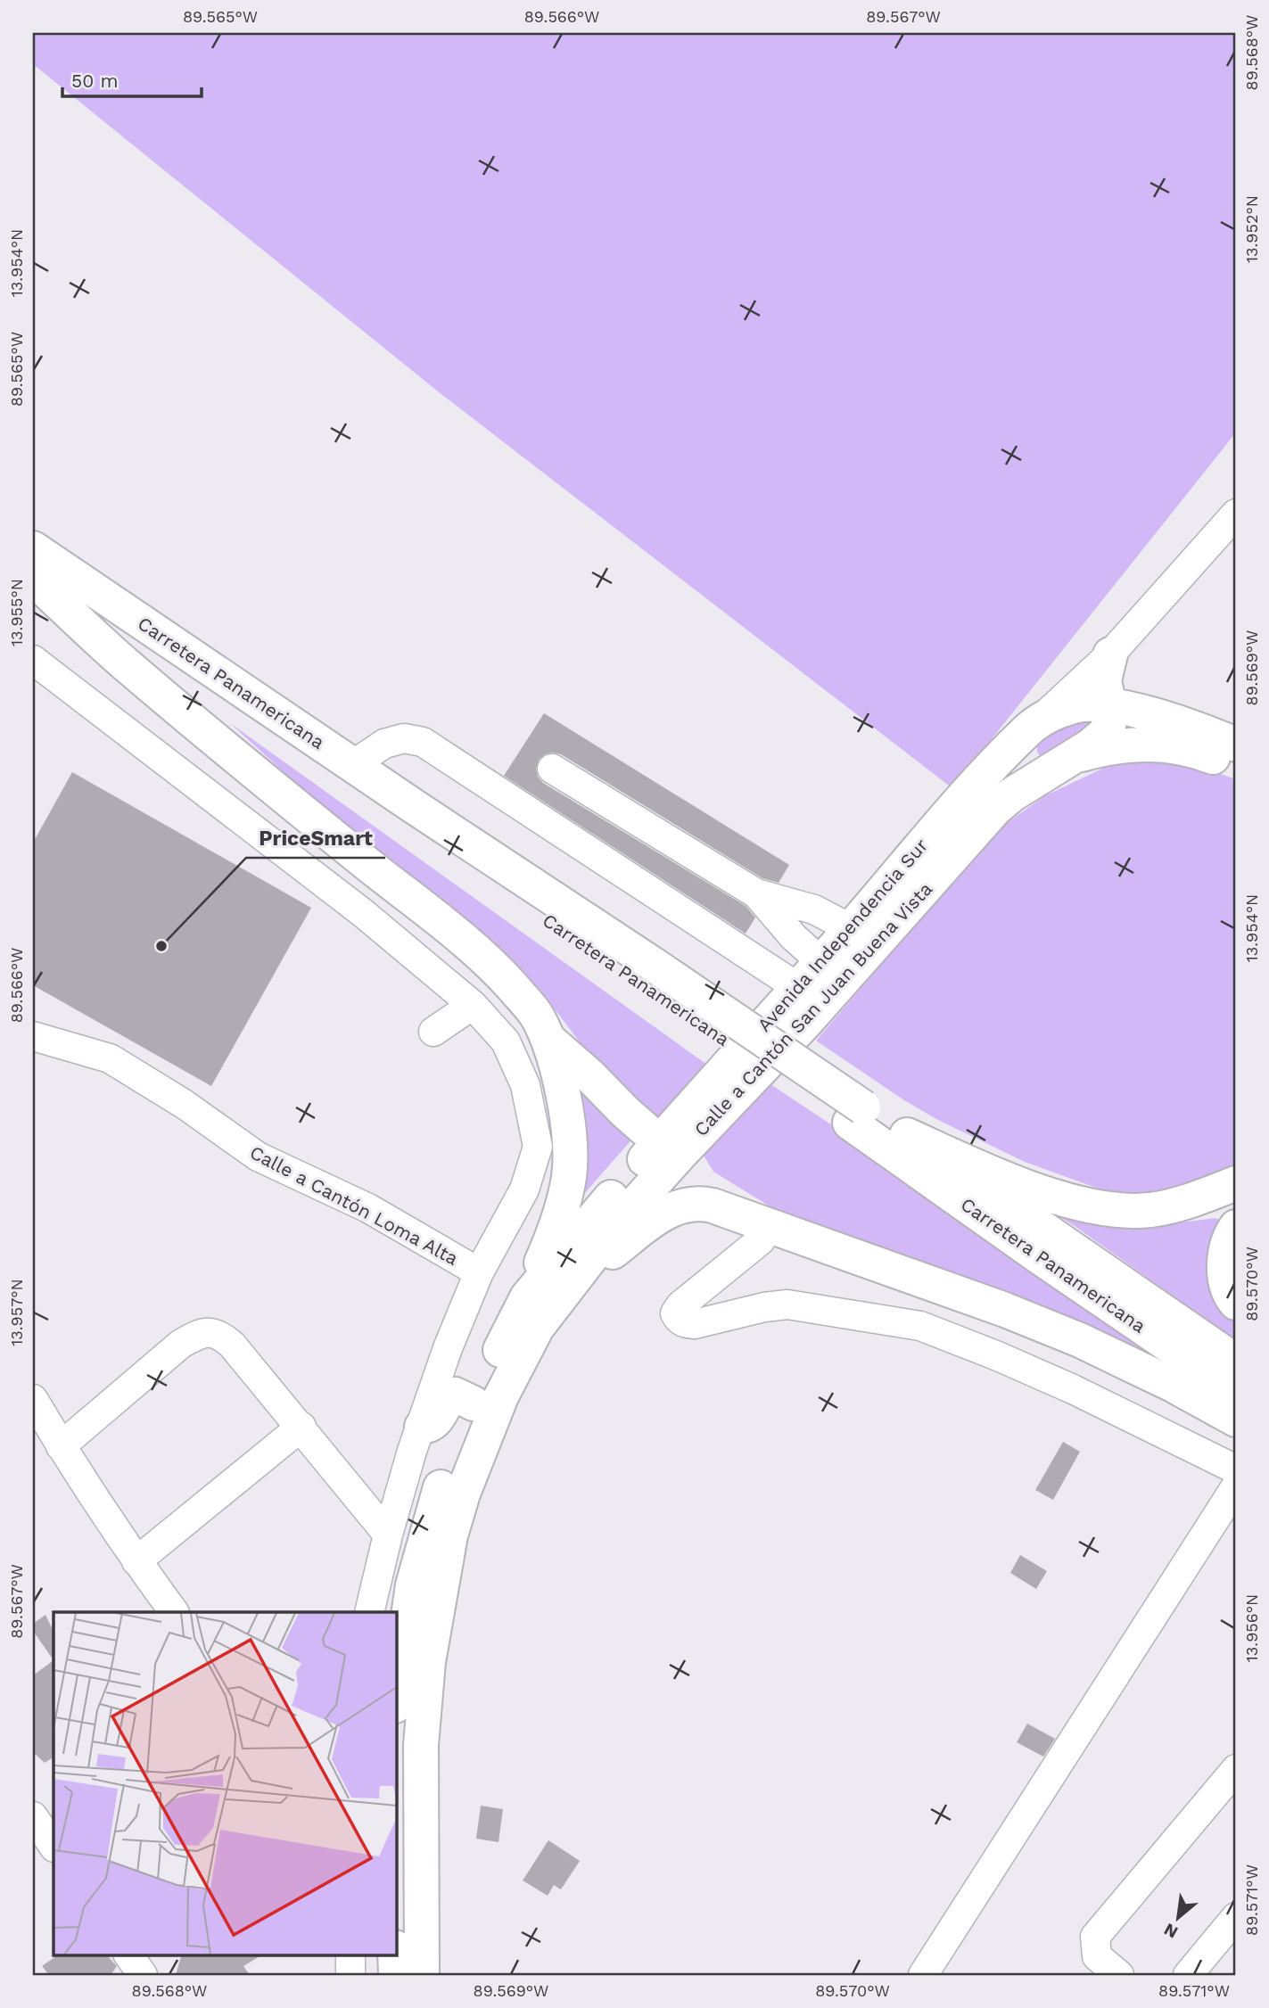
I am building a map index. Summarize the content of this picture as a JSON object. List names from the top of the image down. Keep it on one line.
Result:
{"streets":{"highway":["Carretera Panamericana","Avenida Independencia Sur","Calle a Cantón San Juan Buena Vista"],"street":["Calle a Cantón Loma Alta"]},"crossings":[["Avenida Independencia Sur","Calle a Cantón San Juan Buena Vista"]],"places":["PriceSmart"],"scale_bar":"50 m","north":"bottom left","coordinates":["89.565°W","89.566°W","89.567°W","89.568°W","13.952°N","13.954°N","13.955°N","89.569°W","89.570°W","13.957°N","13.956°N","89.571°W"]}
